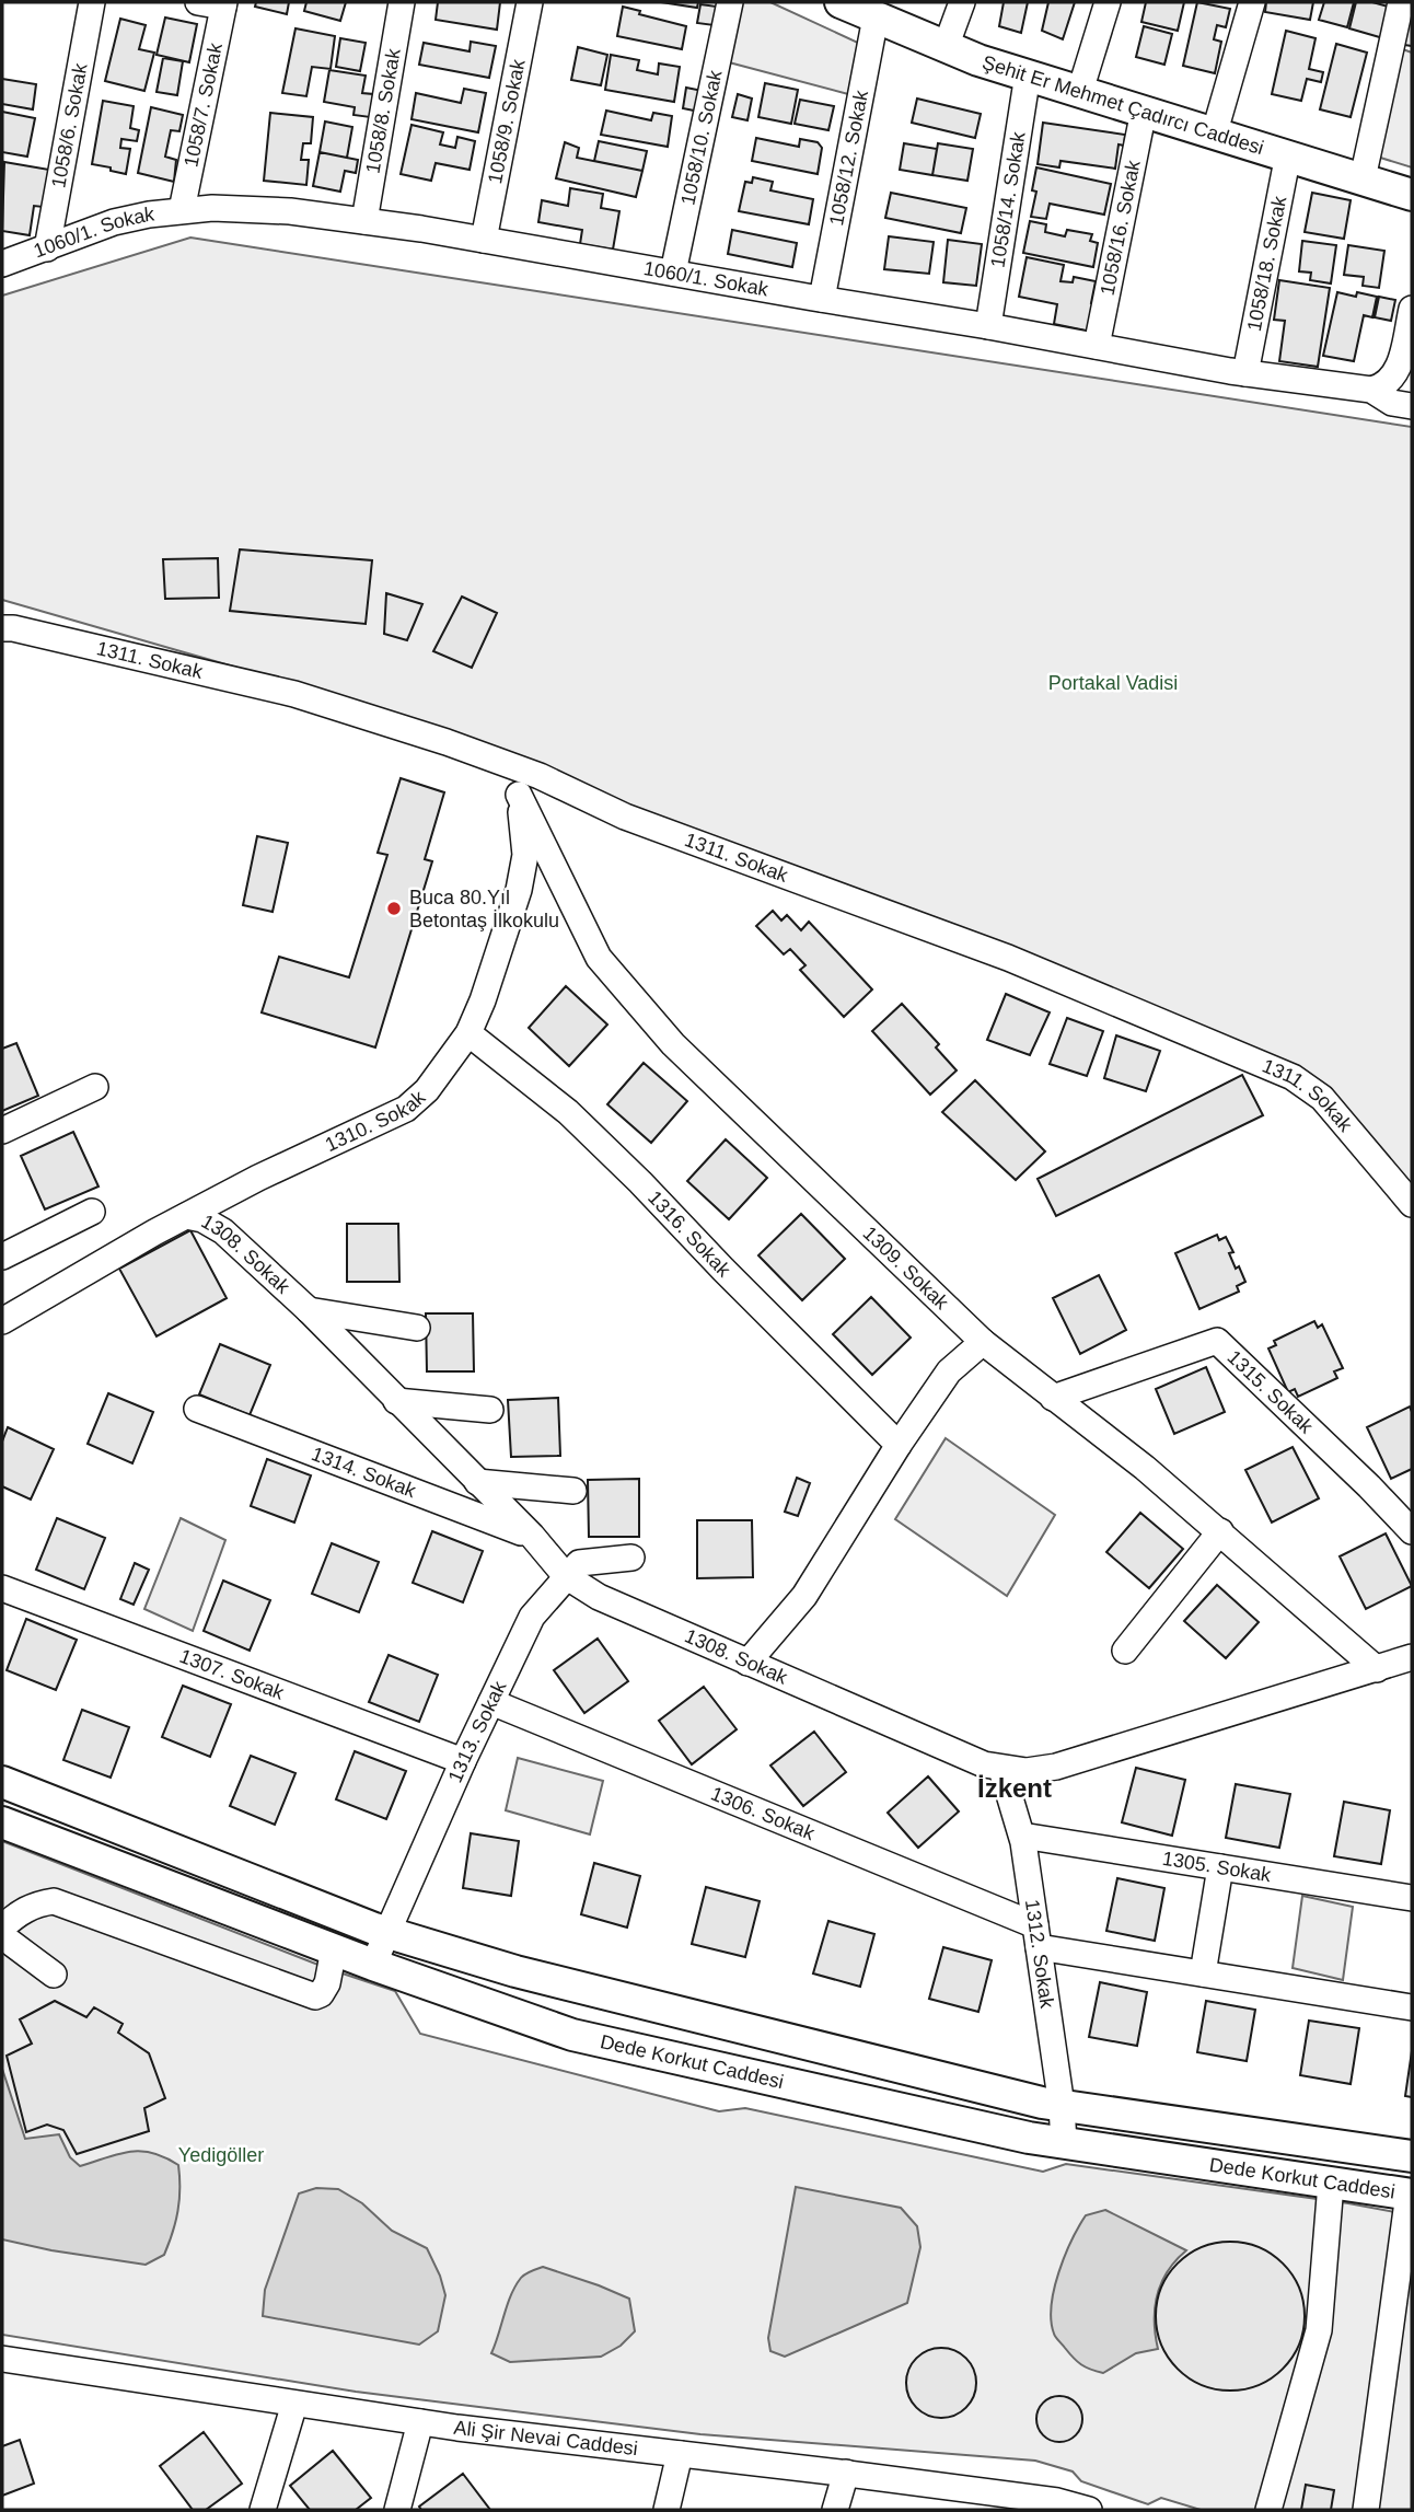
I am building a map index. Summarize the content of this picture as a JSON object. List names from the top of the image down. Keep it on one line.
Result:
{"streets":{"main road":["Şehit Er Mehmet Çadırcı Caddesi","Dede Korkut Caddesi"],"street":["1058/7. Sokak","1058/8. Sokak","1058/9. Sokak","1058/6. Sokak","1058/10. Sokak","1058/12. Sokak","1058/14. Sokak","1058/16. Sokak","1060/1. Sokak","1058/18. Sokak","1311. Sokak","1310. Sokak","1316. Sokak","1308. Sokak","1309. Sokak","1315. Sokak","1314. Sokak","1307. Sokak","1313. Sokak","1306. Sokak","1305. Sokak","1312. Sokak","Ali Şir Nevai Caddesi"]},"crossings":[["Şehit Er Mehmet Çadırcı Caddesi","1058/12. Sokak"],["Şehit Er Mehmet Çadırcı Caddesi","1058/14. Sokak"],["Şehit Er Mehmet Çadırcı Caddesi","1058/16. Sokak"],["Şehit Er Mehmet Çadırcı Caddesi","1058/18. Sokak"],["1058/7. Sokak","1060/1. Sokak"],["1058/8. Sokak","1060/1. Sokak"],["1058/9. Sokak","1060/1. Sokak"],["1058/6. Sokak","1060/1. Sokak"],["1058/10. Sokak","1060/1. Sokak"],["1058/12. Sokak","1060/1. Sokak"],["1058/14. Sokak","1060/1. Sokak"],["1058/16. Sokak","1060/1. Sokak"],["1060/1. Sokak","1058/18. Sokak"],["1310. Sokak","1316. Sokak"],["1310. Sokak","1308. Sokak"],["1310. Sokak","1309. Sokak"],["1308. Sokak","1309. Sokak"],["1308. Sokak","1314. Sokak"],["1308. Sokak","1313. Sokak"],["1308. Sokak","1312. Sokak"],["1309. Sokak","1315. Sokak"],["1307. Sokak","1313. Sokak"],["1313. Sokak","1306. Sokak"],["1313. Sokak","Dede Korkut Caddesi"],["1306. Sokak","1312. Sokak"],["1305. Sokak","1312. Sokak"],["1312. Sokak","Dede Korkut Caddesi"]],"districts":["İzkent"],"parks":["Portakal Vadisi","Yedigöller"],"places":["Buca 80.Yıl Betontaş İlkokulu"]}
